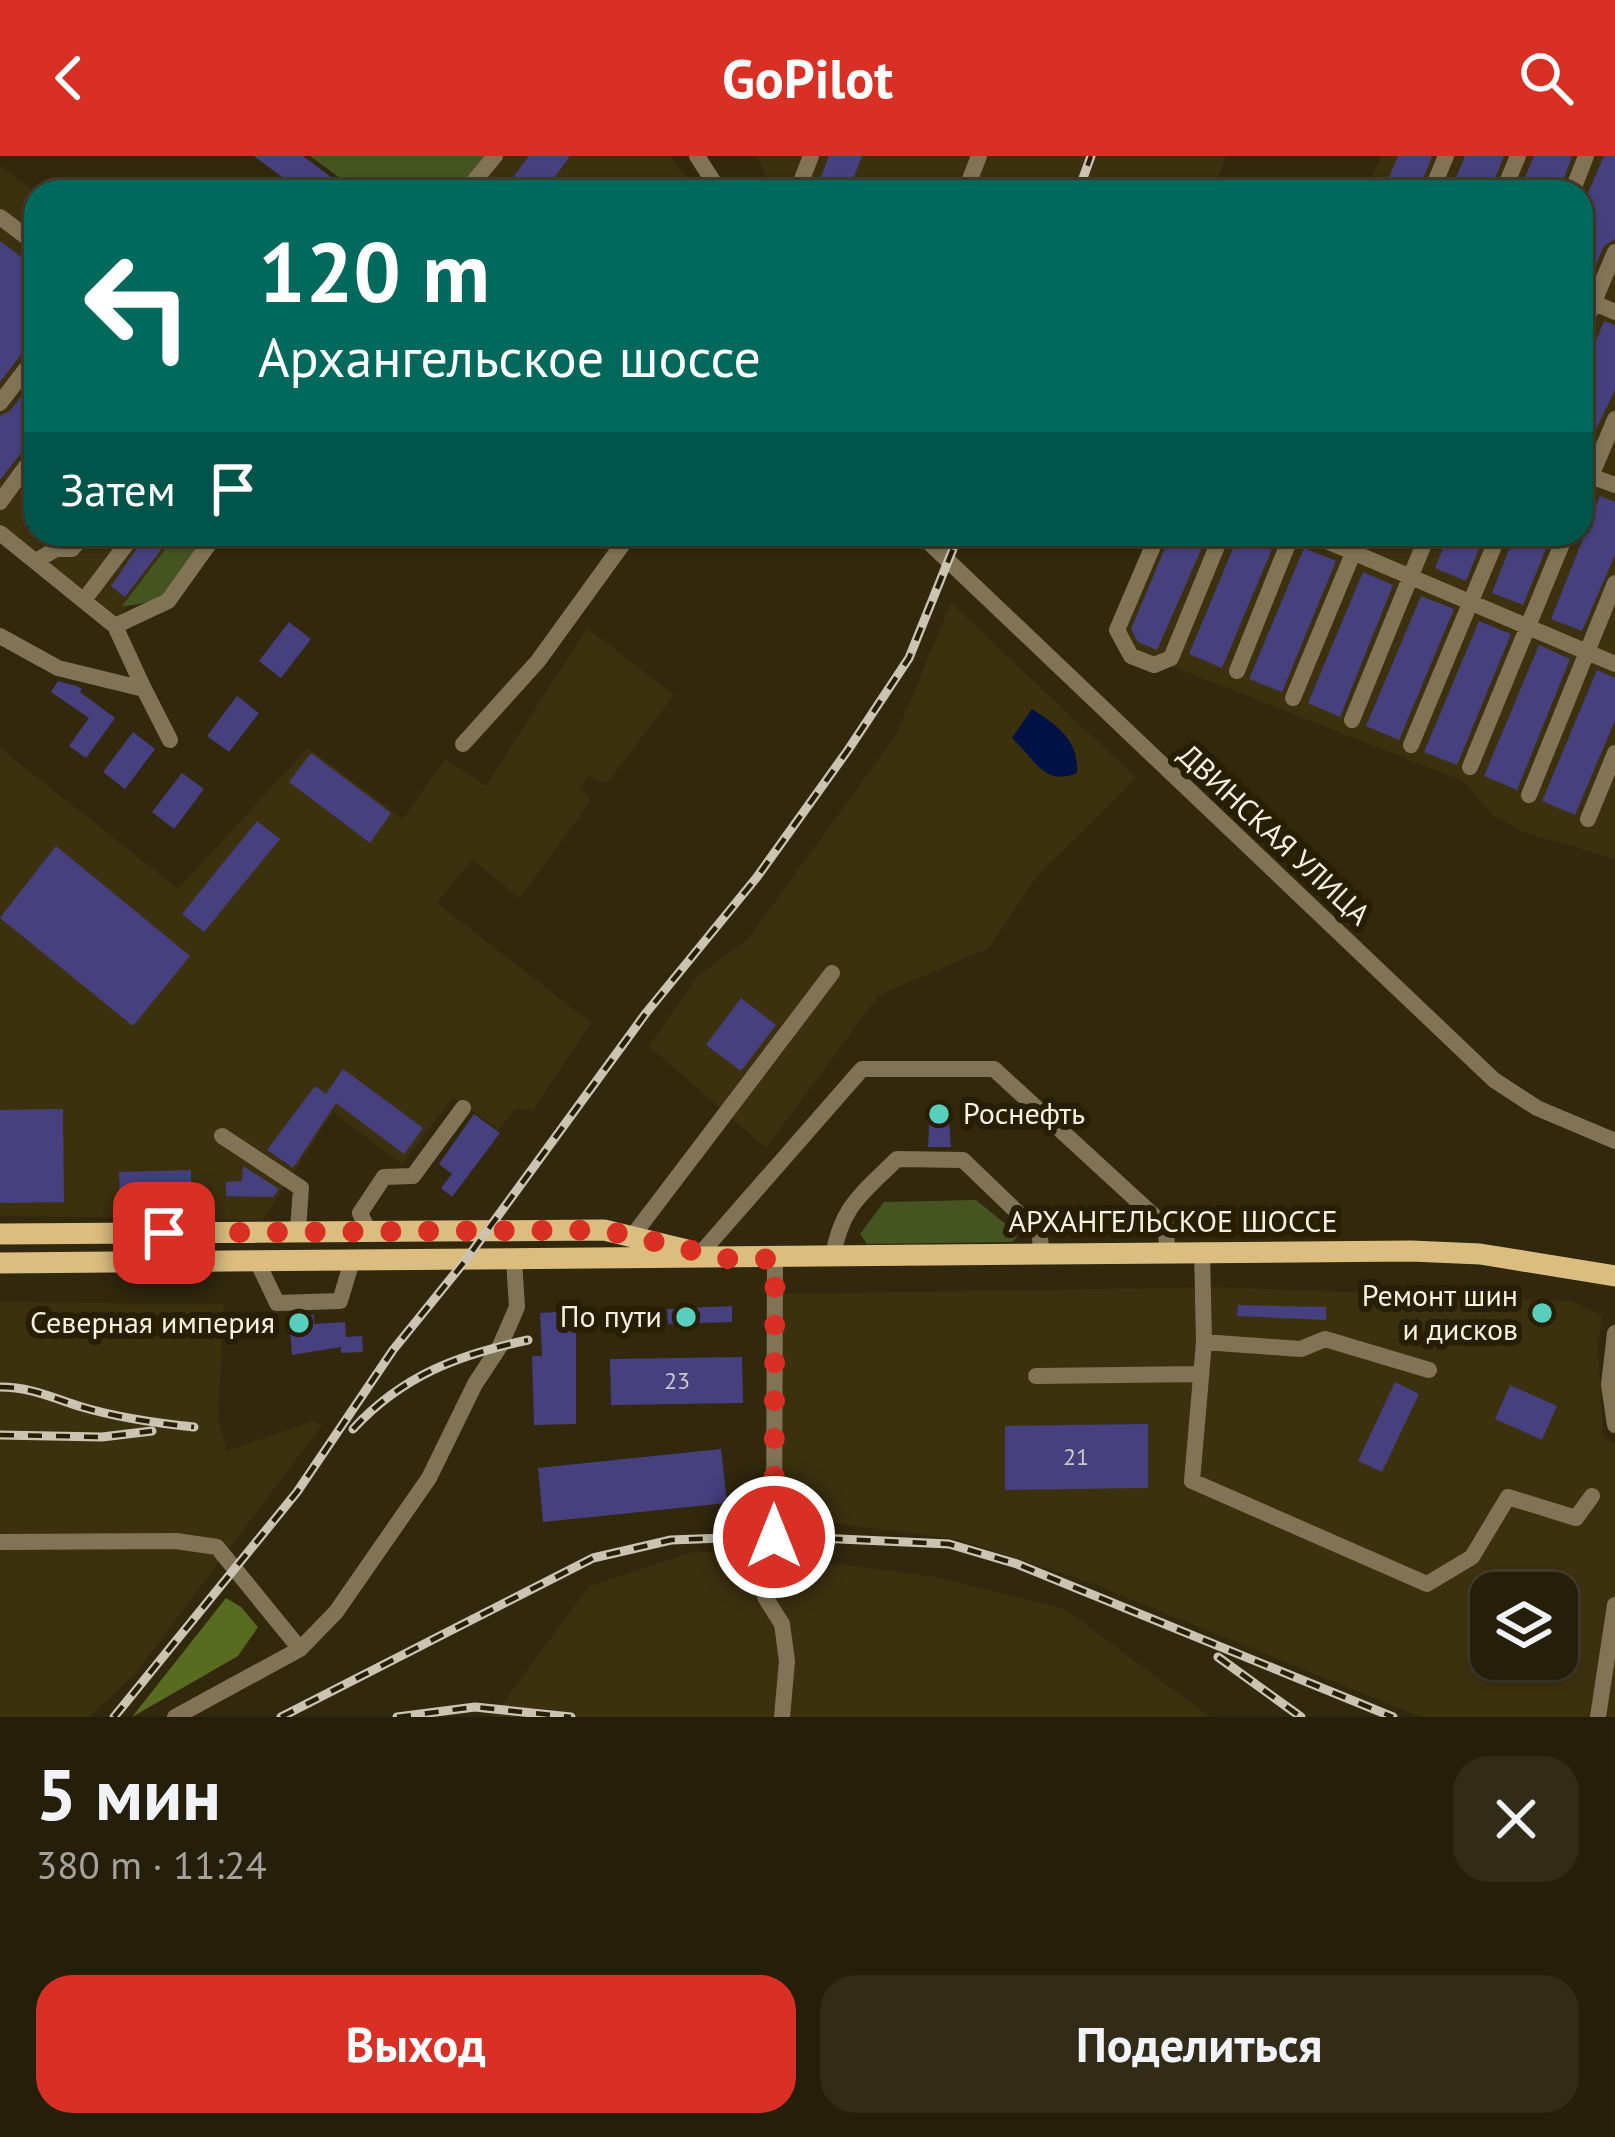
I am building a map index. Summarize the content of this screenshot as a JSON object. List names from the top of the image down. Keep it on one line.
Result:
{"streets":{"main road":["АРХАНГЕЛЬСКОЕ ШОССЕ"],"street":["ДВИНСКАЯ УЛИЦА"]},"places":["Роснефть","Ремонт шин и дисков","По пути","Северная империя"],"house_numbers":["23","21"],"page":{"header":"GoPilot","turn":["120 m","Архангельское шоссе"],"then":"Затем","heading":["5 мин","380 m · 11:24"],"buttons":["Выход","Поделиться"]}}
